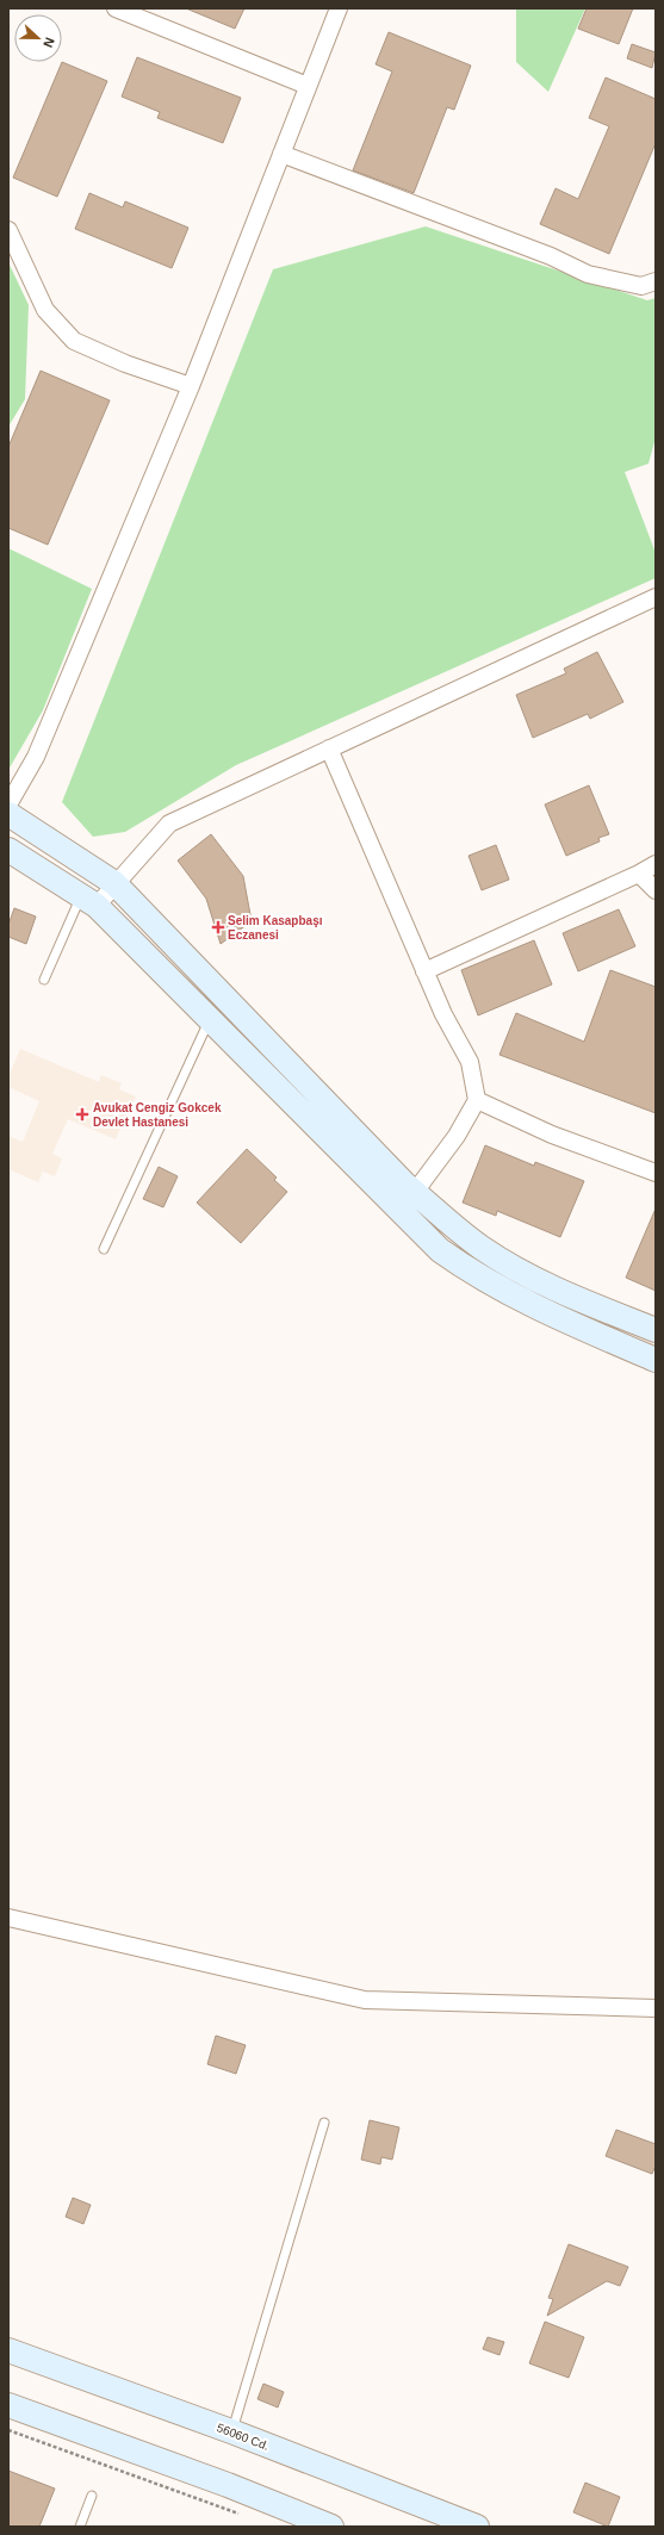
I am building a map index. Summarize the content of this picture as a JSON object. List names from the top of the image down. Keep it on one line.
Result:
{"streets":{"street":["56060 Cd."]},"places":{"health":["Selim Kasapbaşı Eczanesi","Avukat Cengiz Gokcek Devlet Hastanesi"]},"north":"right"}
